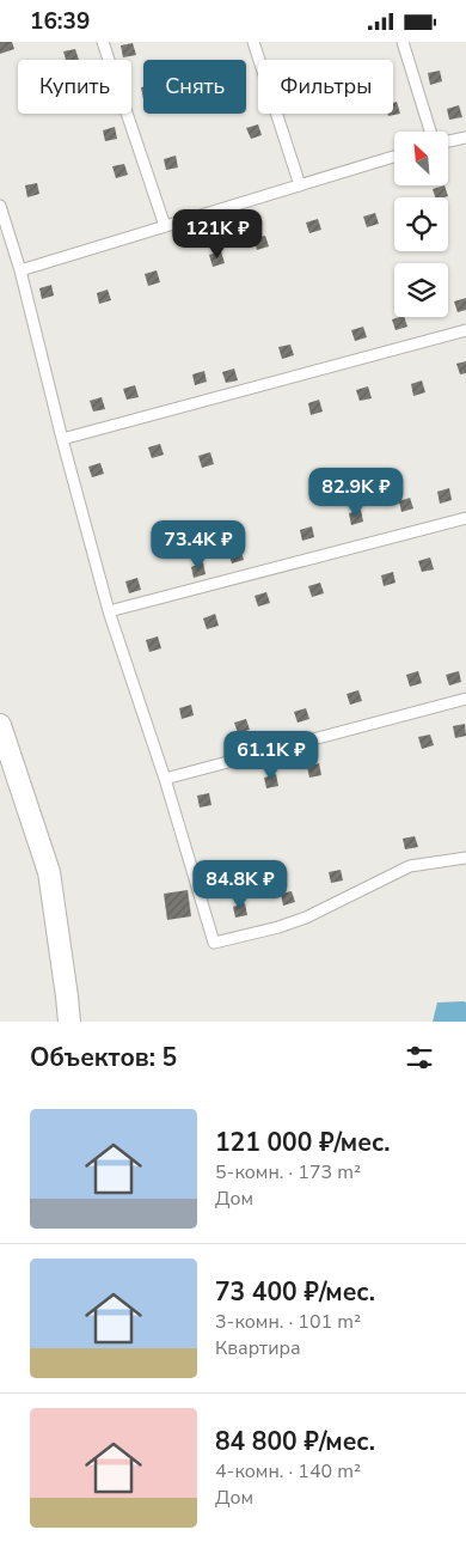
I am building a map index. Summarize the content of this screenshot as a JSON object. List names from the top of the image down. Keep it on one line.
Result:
{"north":"top left","page":{"status":"16:39","chip":["Купить","Снять","Фильтры"],"price":["121K ₽","82.9K ₽","73.4K ₽","61.1K ₽","84.8K ₽"],"heading":"Объектов: 5","list":[{"name":"121 000 ₽/мес.","note":"5-комн. · 173 m² · Дом"},{"name":"73 400 ₽/мес.","note":"3-комн. · 101 m² · Квартира"},{"name":"84 800 ₽/мес.","note":"4-комн. · 140 m² · Дом"}]}}
